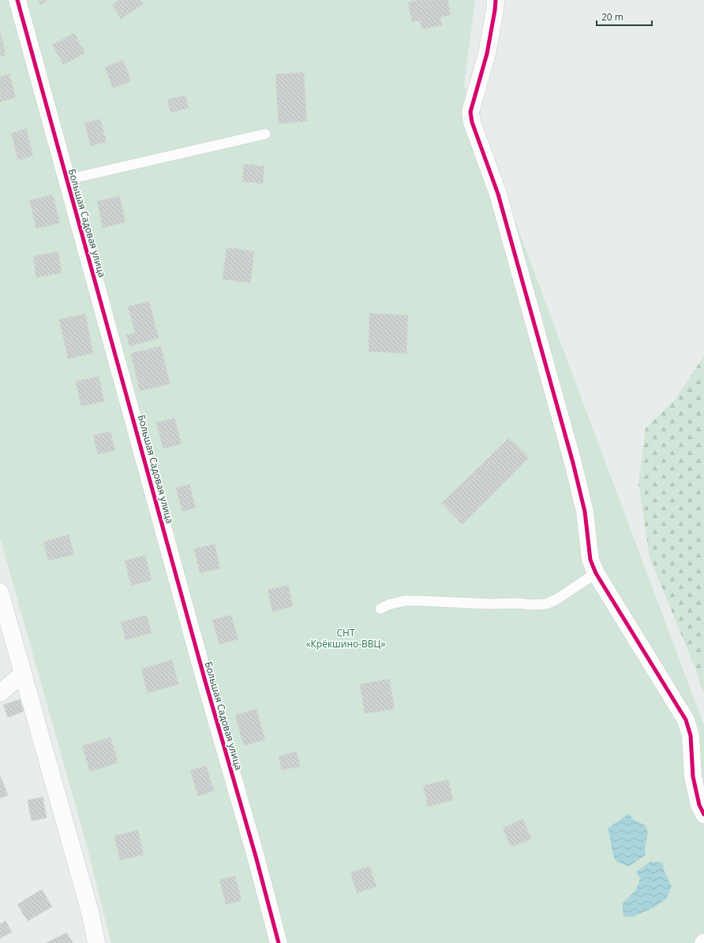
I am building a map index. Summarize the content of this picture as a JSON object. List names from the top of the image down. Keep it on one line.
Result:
{"streets":{"street":["Большая Садовая улица"]},"parks":["СНТ «Крёкшино-ВВЦ»"],"scale_bar":"20 m"}
